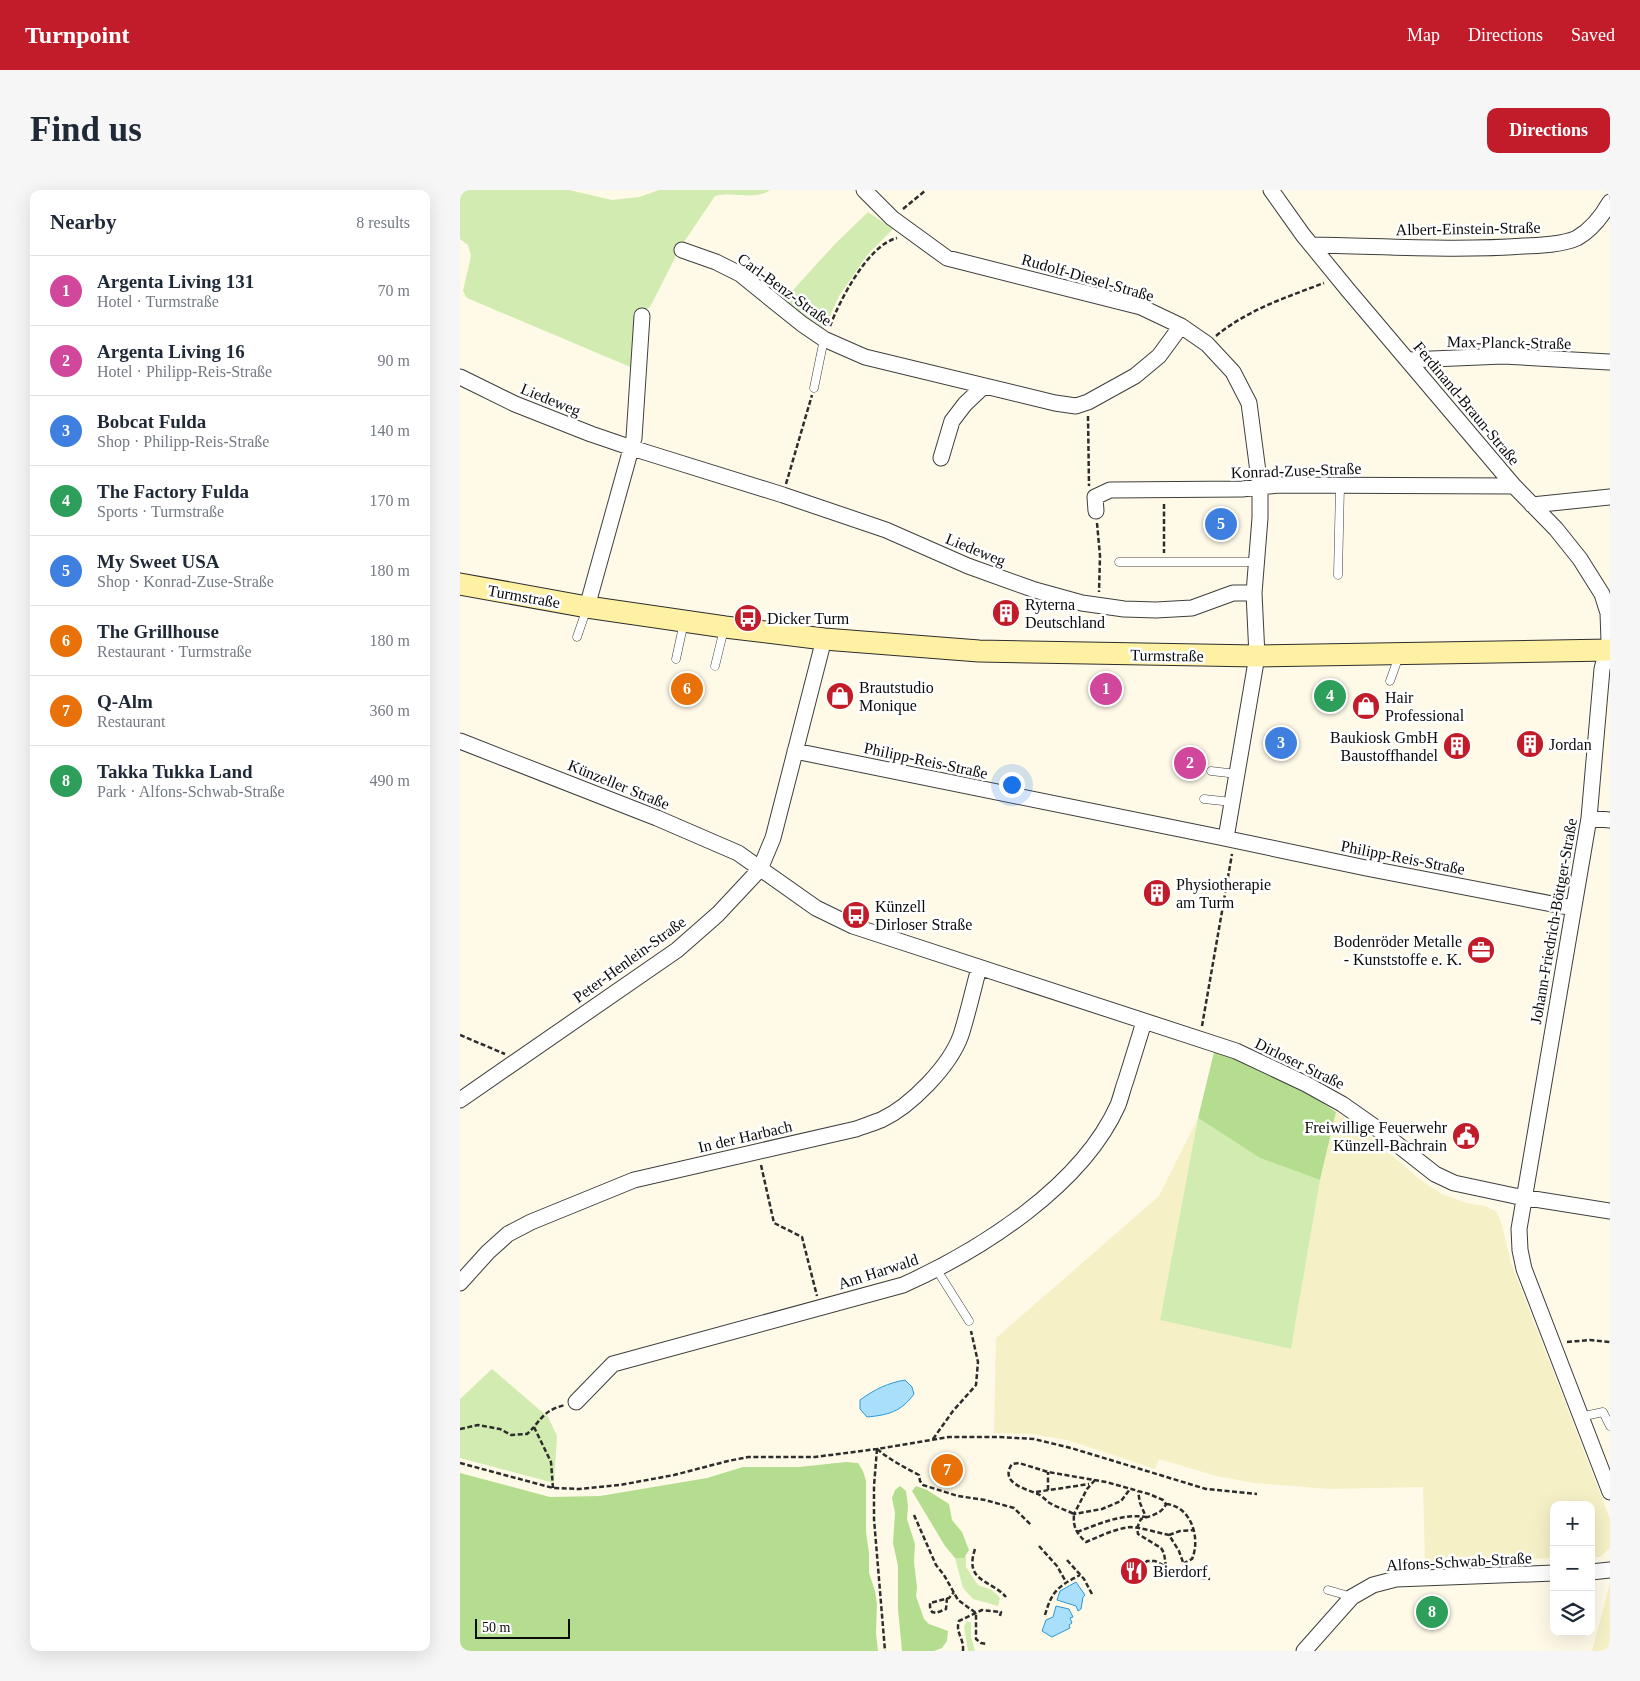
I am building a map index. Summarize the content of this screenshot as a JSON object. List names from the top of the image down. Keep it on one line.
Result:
{"streets":{"main road":["Turmstraße"],"street":["Albert-Einstein-Straße","Rudolf-Diesel-Straße","Carl-Benz-Straße","Max-Planck-Straße","Liedeweg","Ferdinand-Braun-Straße","Konrad-Zuse-Straße","Philipp-Reis-Straße","Künzeller Straße","Johann-Friedrich-Böttger-Straße","Peter-Henlein-Straße","Dirloser Straße","In der Harbach","Am Harwald","Alfons-Schwab-Straße"]},"crossings":[["Albert-Einstein-Straße","Ferdinand-Braun-Straße"],["Rudolf-Diesel-Straße","Carl-Benz-Straße"],["Rudolf-Diesel-Straße","Liedeweg"],["Rudolf-Diesel-Straße","Konrad-Zuse-Straße"],["Max-Planck-Straße","Ferdinand-Braun-Straße"],["Ferdinand-Braun-Straße","Konrad-Zuse-Straße"],["Ferdinand-Braun-Straße","Turmstraße"],["Ferdinand-Braun-Straße","Johann-Friedrich-Böttger-Straße"],["Turmstraße","Johann-Friedrich-Böttger-Straße"],["Turmstraße","Peter-Henlein-Straße"],["Philipp-Reis-Straße","Johann-Friedrich-Böttger-Straße"],["Philipp-Reis-Straße","Peter-Henlein-Straße"],["Künzeller Straße","Peter-Henlein-Straße"],["Künzeller Straße","Dirloser Straße"],["Johann-Friedrich-Böttger-Straße","Dirloser Straße"],["Peter-Henlein-Straße","Dirloser Straße"],["Dirloser Straße","In der Harbach"],["Dirloser Straße","Am Harwald"]],"places":{"building":["Ryterna Deutschland","Jordan","Baukiosk GmbH Baustoffhandel","Physiotherapie am Turm"],"bus stop":["Dicker Turm","Künzell Dirloser Straße"],"shop":["Brautstudio Monique","Hair Professional"],"office":["Bodenröder Metalle - Kunststoffe e. K."],"public building":["Freiwillige Feuerwehr Künzell-Bachrain"],"restaurant":["Bierdorf"]},"scale_bar":"50 m","page":{"header":"Turnpoint","nav":["Map","Directions","Saved"],"buttons":"Directions","title":"Find us","heading":["Nearby","8 results"],"list":[{"mark":"1","name":"Argenta Living 131","note":"Hotel · Turmstraße","value":"70 m"},{"mark":"2","name":"Argenta Living 16","note":"Hotel · Philipp-Reis-Straße","value":"90 m"},{"mark":"3","name":"Bobcat Fulda","note":"Shop · Philipp-Reis-Straße","value":"140 m"},{"mark":"4","name":"The Factory Fulda","note":"Sports · Turmstraße","value":"170 m"},{"mark":"5","name":"My Sweet USA","note":"Shop · Konrad-Zuse-Straße","value":"180 m"},{"mark":"6","name":"The Grillhouse","note":"Restaurant · Turmstraße","value":"180 m"},{"mark":"7","name":"Q-Alm","note":"Restaurant","value":"360 m"},{"mark":"8","name":"Takka Tukka Land","note":"Park · Alfons-Schwab-Straße","value":"490 m"}],"pins":["5","1","6","4","3","2","7","8"],"map_buttons":["+","−"],"scale":"50 m"}}
